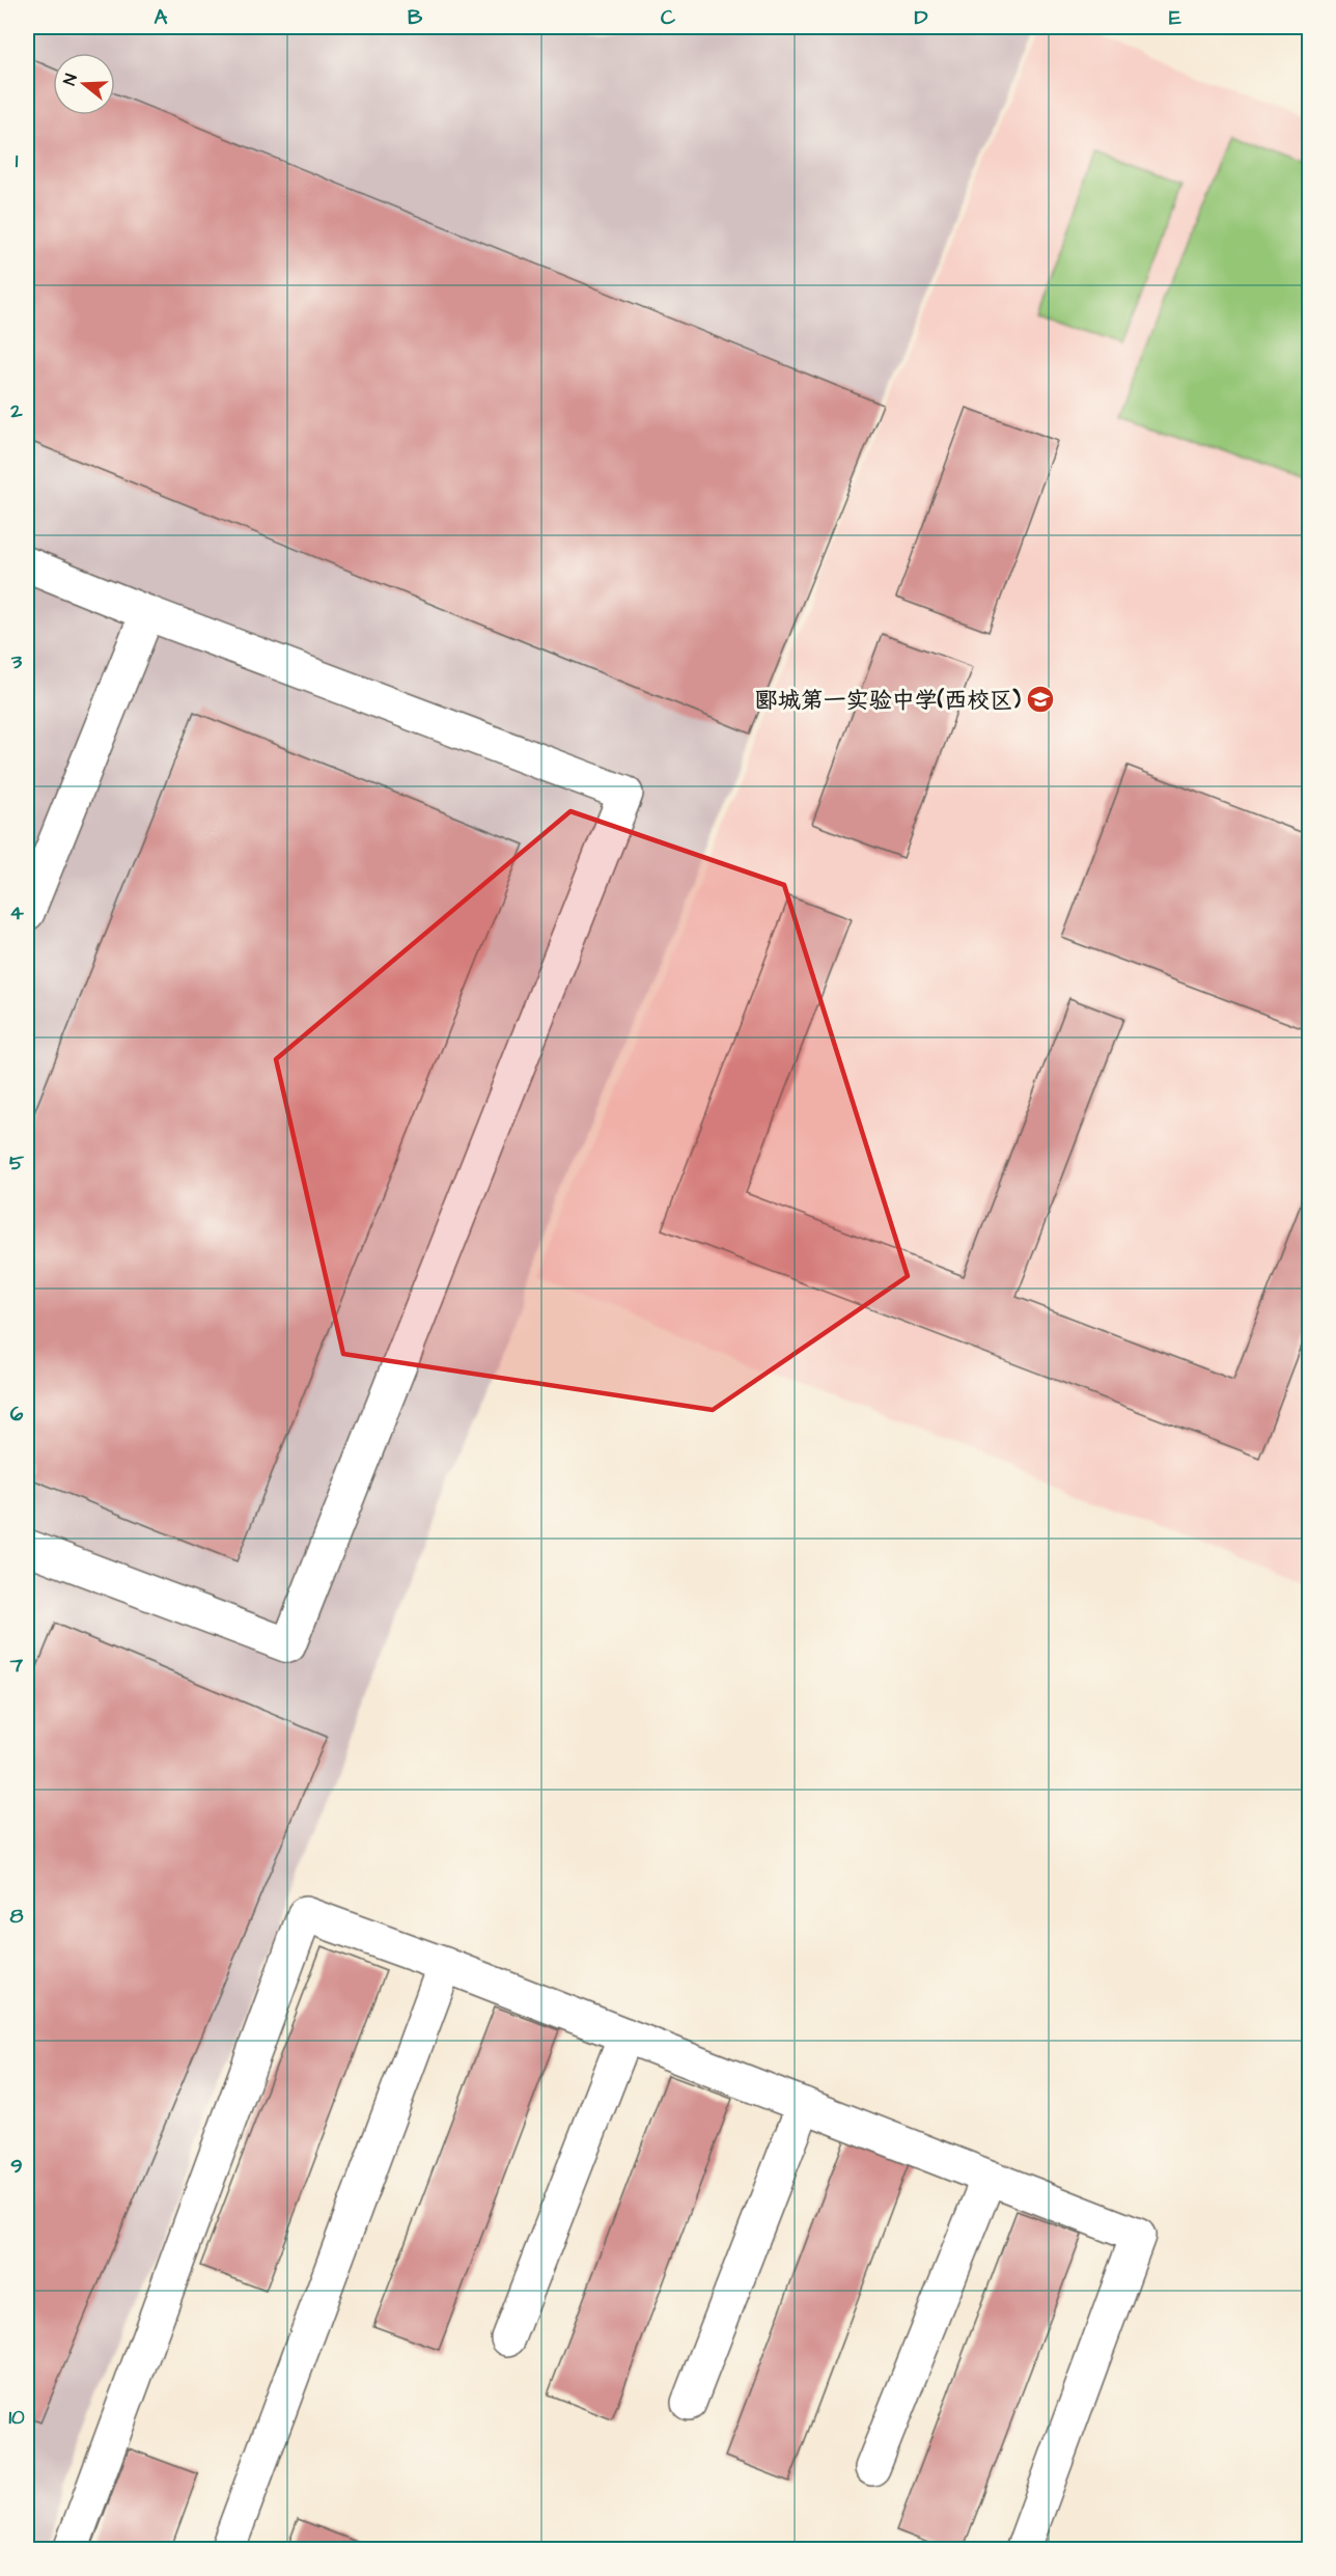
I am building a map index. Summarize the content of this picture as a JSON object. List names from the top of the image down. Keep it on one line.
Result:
{"places":{"school or university":["郾城第一实验中学(西校区)"]},"north":"left","grid":{"columns":["A","B","C","D","E"],"rows":["1","2","3","4","5","6","7","8","9","10"]}}
